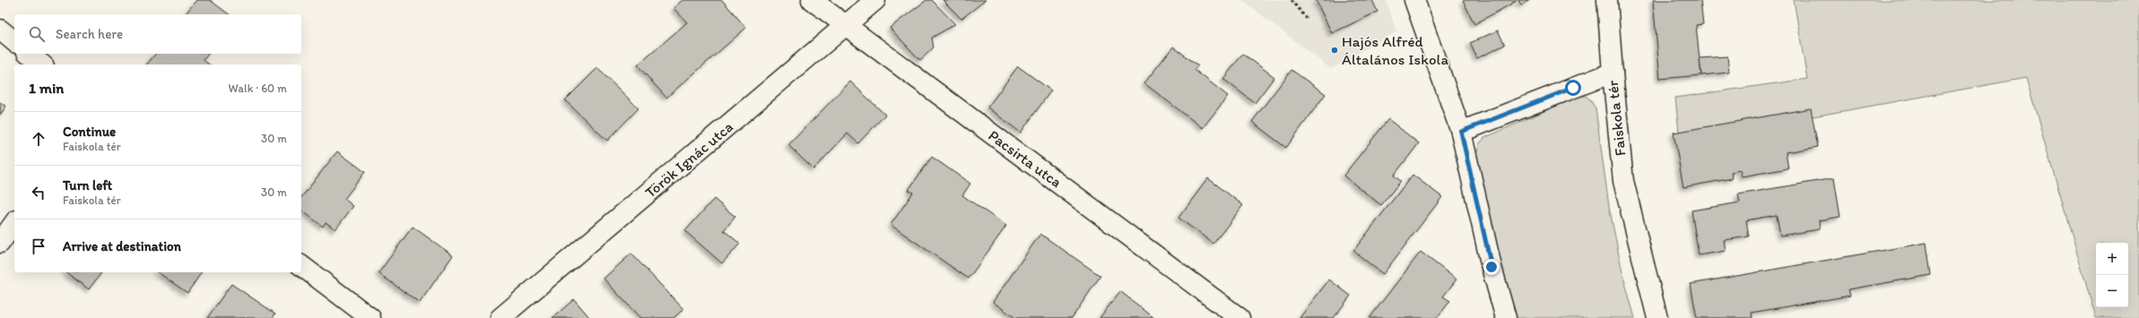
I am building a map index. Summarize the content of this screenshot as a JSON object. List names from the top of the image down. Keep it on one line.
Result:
{"streets":{"street":["Faiskola tér","Pacsirta utca","Török Ignác utca"]},"crossings":[["Pacsirta utca","Török Ignác utca"]],"places":["Hajós Alfréd Általános Iskola"],"page":{"search":"Search here","heading":["1 min","Walk · 60 m"],"list":[["Continue","Faiskola tér","30 m"],["Turn left","Faiskola tér","30 m"],"Arrive at destination"],"map_buttons":["+","−"]}}
